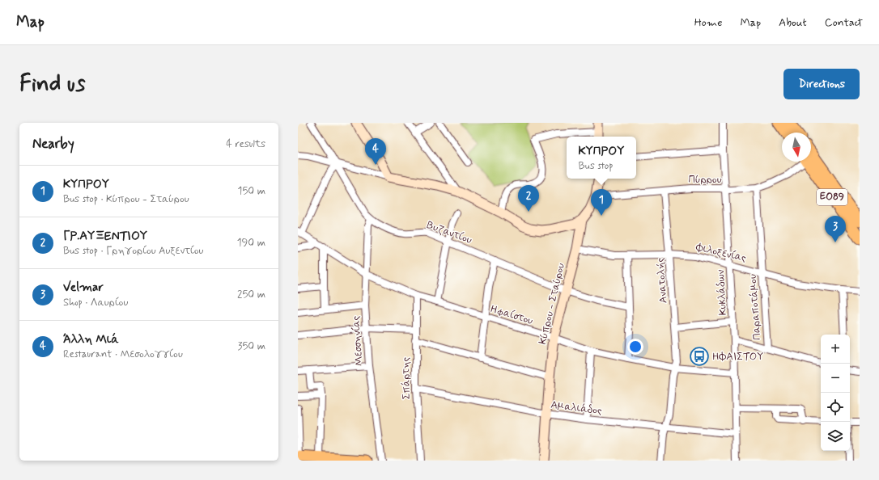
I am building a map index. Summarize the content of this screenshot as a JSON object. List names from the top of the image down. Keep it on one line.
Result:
{"streets":{"main road":["ΕΟ89"],"street":["Πύρρου","Βυζαντίου","Φιλοξενίας","Ανατολής","Κυκλάδων","Κύπρου - Σταύρου","Παραποτάμου","Ηφαίστου","Μεσσηνίας","Σπάρτης","Αμαλιάδος"]},"crossings":[["Πύρρου","Ανατολής"],["Πύρρου","Κυκλάδων"],["Πύρρου","Κύπρου - Σταύρου"],["Πύρρου","Παραποτάμου"],["Βυζαντίου","Κύπρου - Σταύρου"],["Βυζαντίου","Μεσσηνίας"],["Φιλοξενίας","Ανατολής"],["Φιλοξενίας","Κυκλάδων"],["Φιλοξενίας","Κύπρου - Σταύρου"],["Φιλοξενίας","Παραποτάμου"],["Ανατολής","Ηφαίστου"],["Ανατολής","Αμαλιάδος"],["Κυκλάδων","Ηφαίστου"],["Κυκλάδων","Αμαλιάδος"],["Κύπρου - Σταύρου","Ηφαίστου"],["Κύπρου - Σταύρου","Αμαλιάδος"],["Ηφαίστου","Μεσσηνίας"],["Ηφαίστου","Σπάρτης"],["Σπάρτης","Αμαλιάδος"]],"places":{"bus stop":["ΗΦΑΙΣΤΟΥ"]},"north":"bottom","page":{"header":"Map","nav":["Home","Map","About","Contact"],"buttons":"Directions","title":"Find us","heading":["Nearby","4 results"],"popup":["ΚΥΠΡΟΥ","Bus stop"],"pins":["4","2","1","3"],"list":[{"mark":"1","name":"ΚΥΠΡΟΥ","note":"Bus stop · Κύπρου - Σταύρου","value":"150 m"},{"mark":"2","name":"ΓΡ.ΑΥΞΕΝΤΙΟΥ","note":"Bus stop · Γρηγορίου Αυξεντίου","value":"190 m"},{"mark":"3","name":"Velmar","note":"Shop · Λαυρίου","value":"250 m"},{"mark":"4","name":"Άλλη Μιά","note":"Restaurant · Μεσολογγίου","value":"350 m"}],"map_buttons":["+","−"]}}
